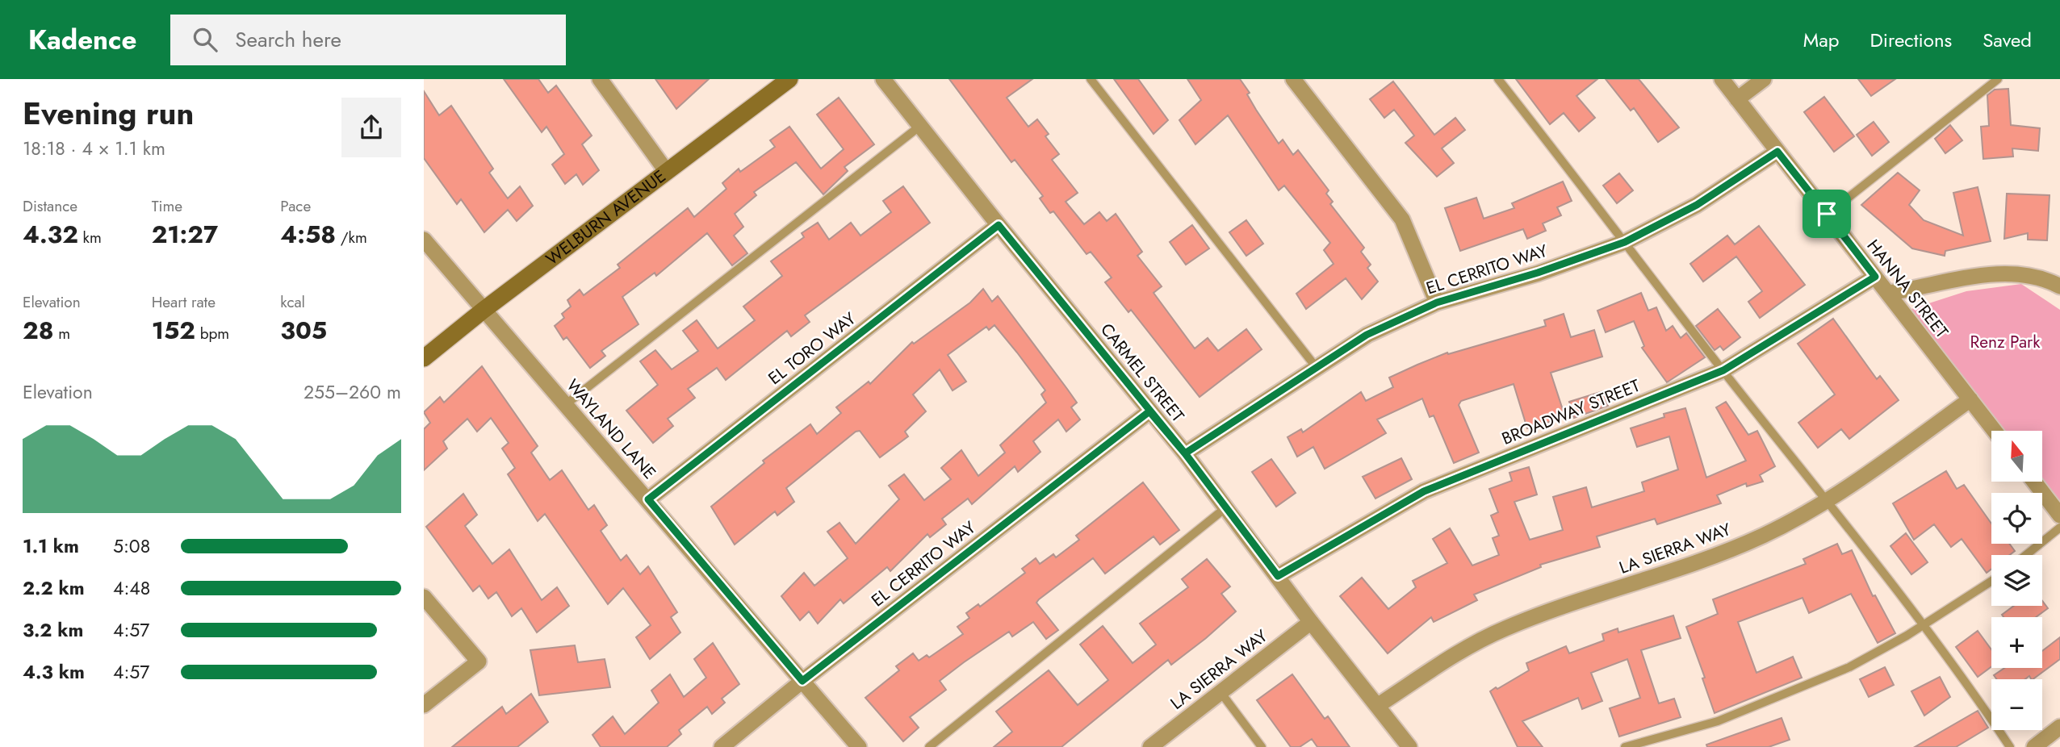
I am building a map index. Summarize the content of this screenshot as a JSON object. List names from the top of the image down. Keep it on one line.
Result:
{"streets":{"main road":["WELBURN AVENUE"],"street":["EL CERRITO WAY","HANNA STREET","EL TORO WAY","CARMEL STREET","BROADWAY STREET","WAYLAND LANE","LA SIERRA WAY"]},"crossings":[["WELBURN AVENUE","WAYLAND LANE"],["EL CERRITO WAY","HANNA STREET"],["EL CERRITO WAY","CARMEL STREET"],["EL CERRITO WAY","WAYLAND LANE"],["HANNA STREET","BROADWAY STREET"],["HANNA STREET","LA SIERRA WAY"],["EL TORO WAY","CARMEL STREET"],["EL TORO WAY","WAYLAND LANE"],["CARMEL STREET","BROADWAY STREET"],["CARMEL STREET","LA SIERRA WAY"]],"parks":["Renz Park"],"north":"top","page":{"header":"Kadence","search":"Search here","nav":["Map","Directions","Saved"],"heading":["Evening run","18:18 · 4 × 1.1 km"],"stats":[["Distance","4.32 km"],["Time","21:27"],["Pace","4:58 /km"],["Elevation","28 m"],["Heart rate","152 bpm"],["kcal","305"]],"chart":["Elevation","255–260 m"],"map_buttons":["+","−"],"list":[{"name":"1.1 km","note":"5:08"},{"name":"2.2 km","note":"4:48"},{"name":"3.2 km","note":"4:57"},{"name":"4.3 km","note":"4:57"}]}}
